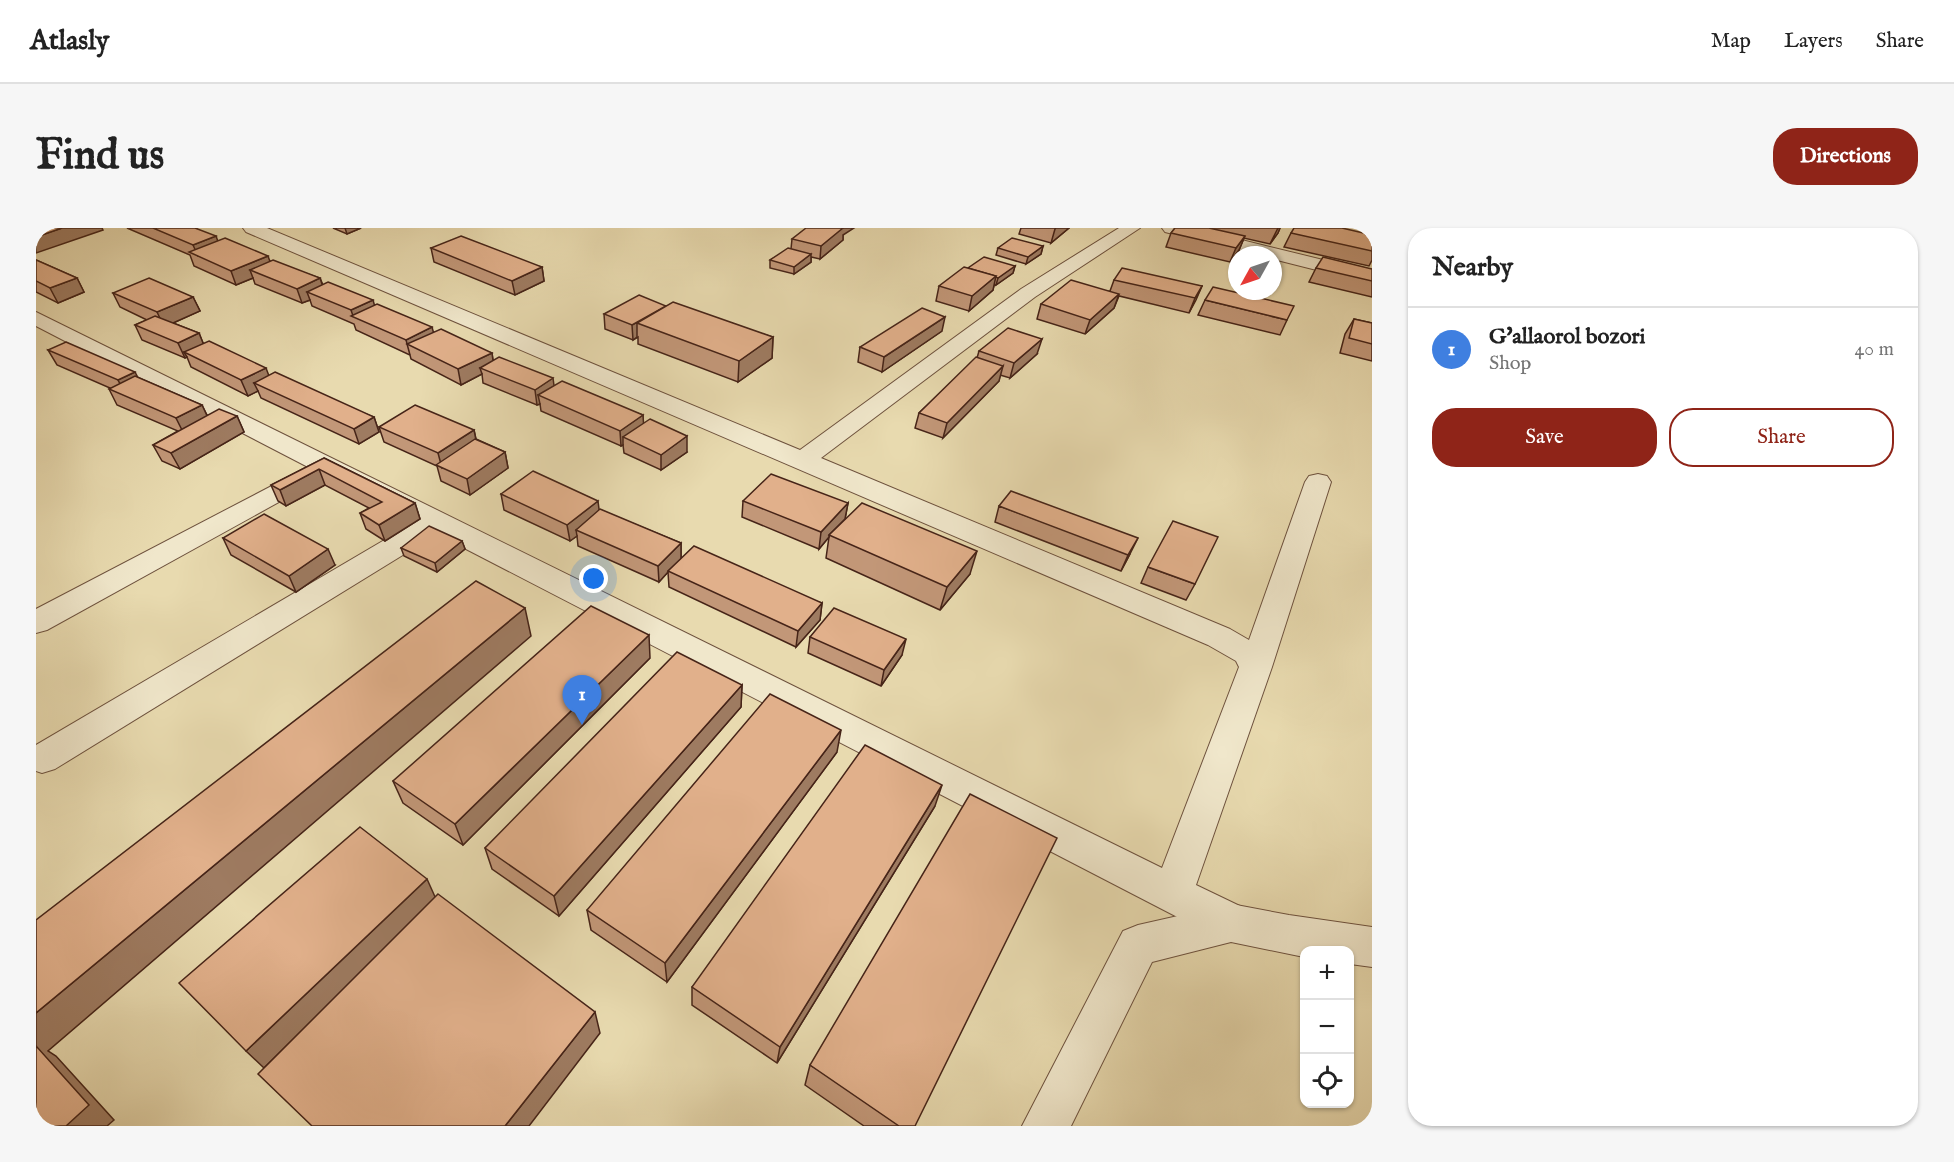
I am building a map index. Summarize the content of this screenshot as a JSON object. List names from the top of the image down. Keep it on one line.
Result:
{"north":"bottom left","page":{"header":"Atlasly","nav":["Map","Layers","Share"],"buttons":["Directions",["Save","Share"]],"title":"Find us","heading":"Nearby","list":[{"mark":"1","name":"G'allaorol bozori","note":"Shop","value":"40 m"}],"pins":"1","map_buttons":["+","−"]}}
